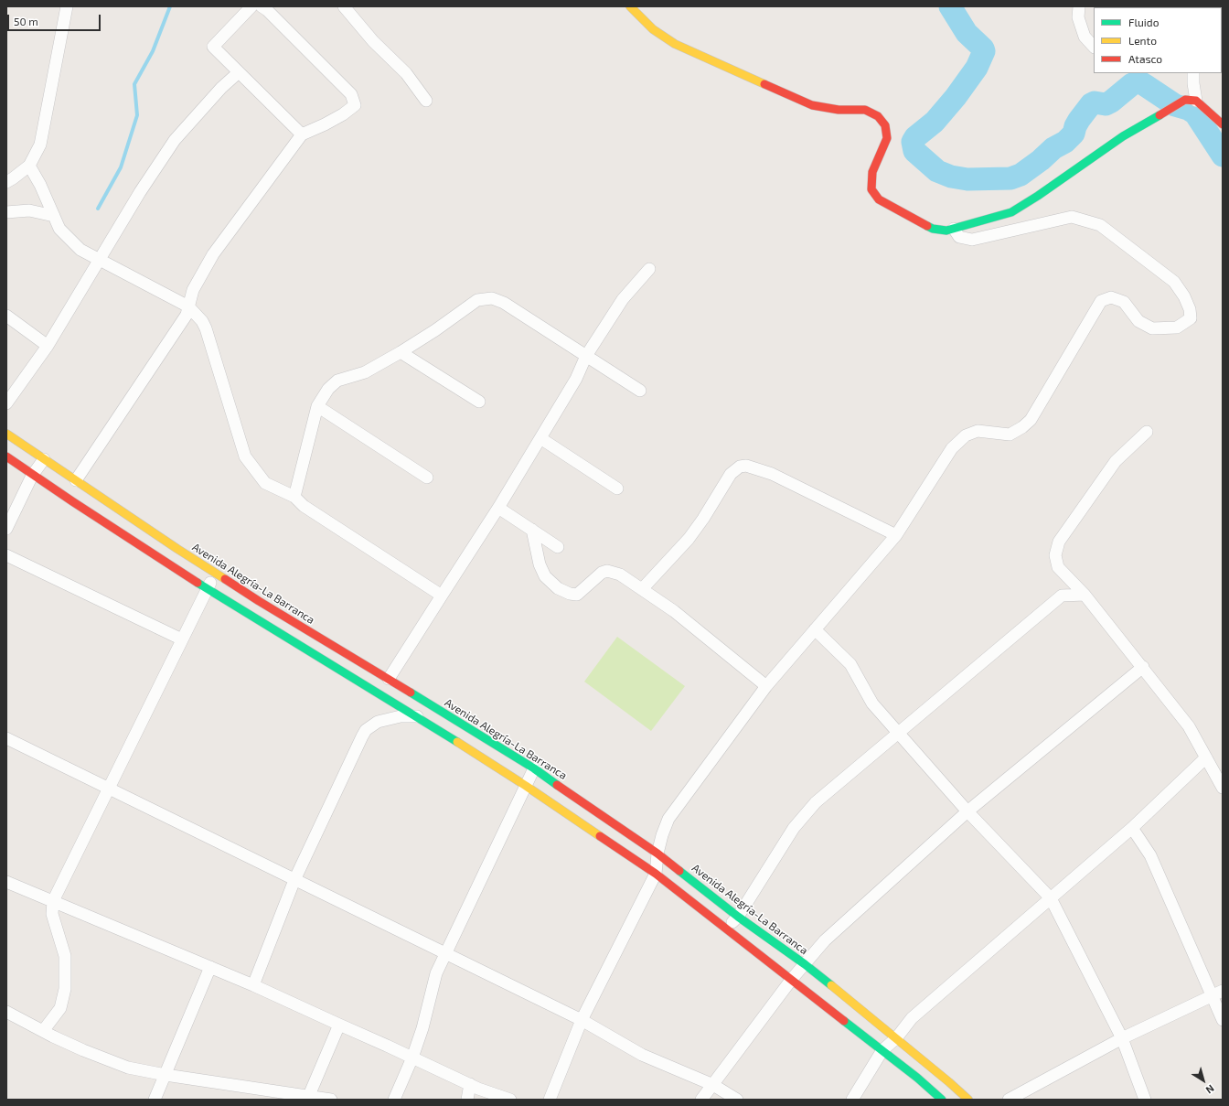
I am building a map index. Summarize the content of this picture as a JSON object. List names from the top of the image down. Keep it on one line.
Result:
{"streets":{"main road":["Avenida Alegría-La Barranca"]},"legend":["Fluido","Lento","Atasco"],"scale_bar":"50 m","north":"bottom right"}
